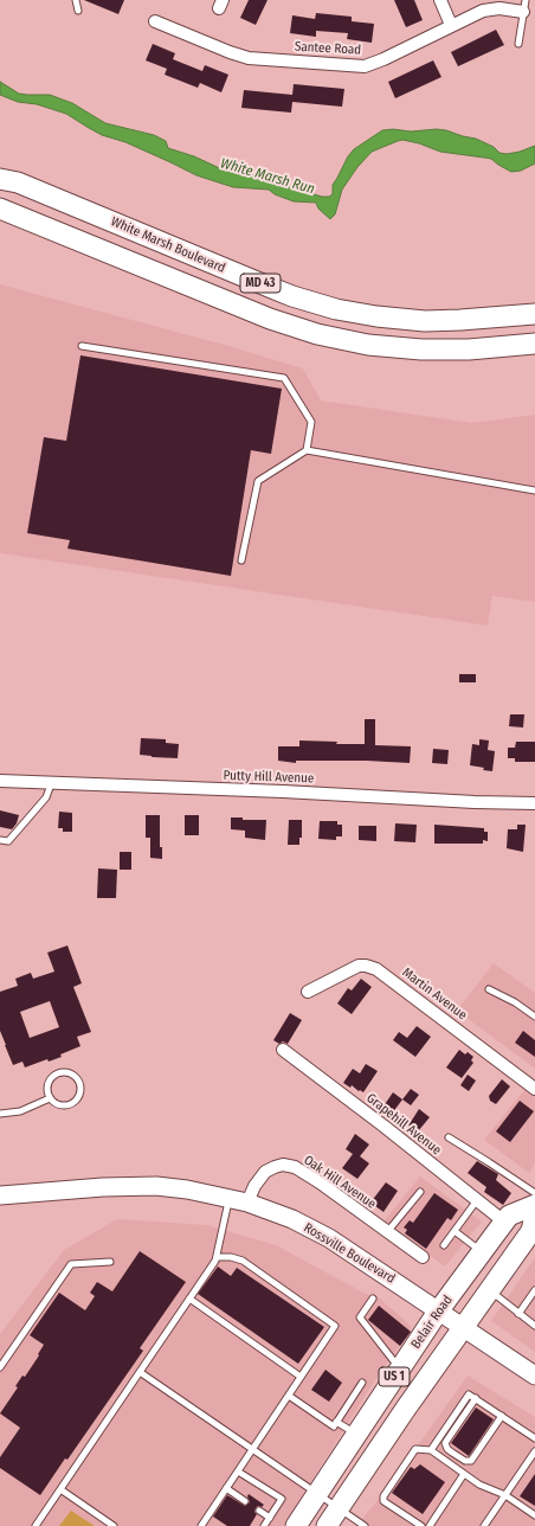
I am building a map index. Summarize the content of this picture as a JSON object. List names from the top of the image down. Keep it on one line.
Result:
{"streets":{"highway":["White Marsh Boulevard","MD 43","Belair Road","US 1"],"main road":["Rossville Boulevard"],"street":["Santee Road","Putty Hill Avenue","Martin Avenue","Grapehill Avenue","Oak Hill Avenue"]},"crossings":[["Grapehill Avenue","Belair Road"],["Oak Hill Avenue","Rossville Boulevard"],["Rossville Boulevard","Belair Road"],["Rossville Boulevard","US 1"]],"water":["White Marsh Run"]}
